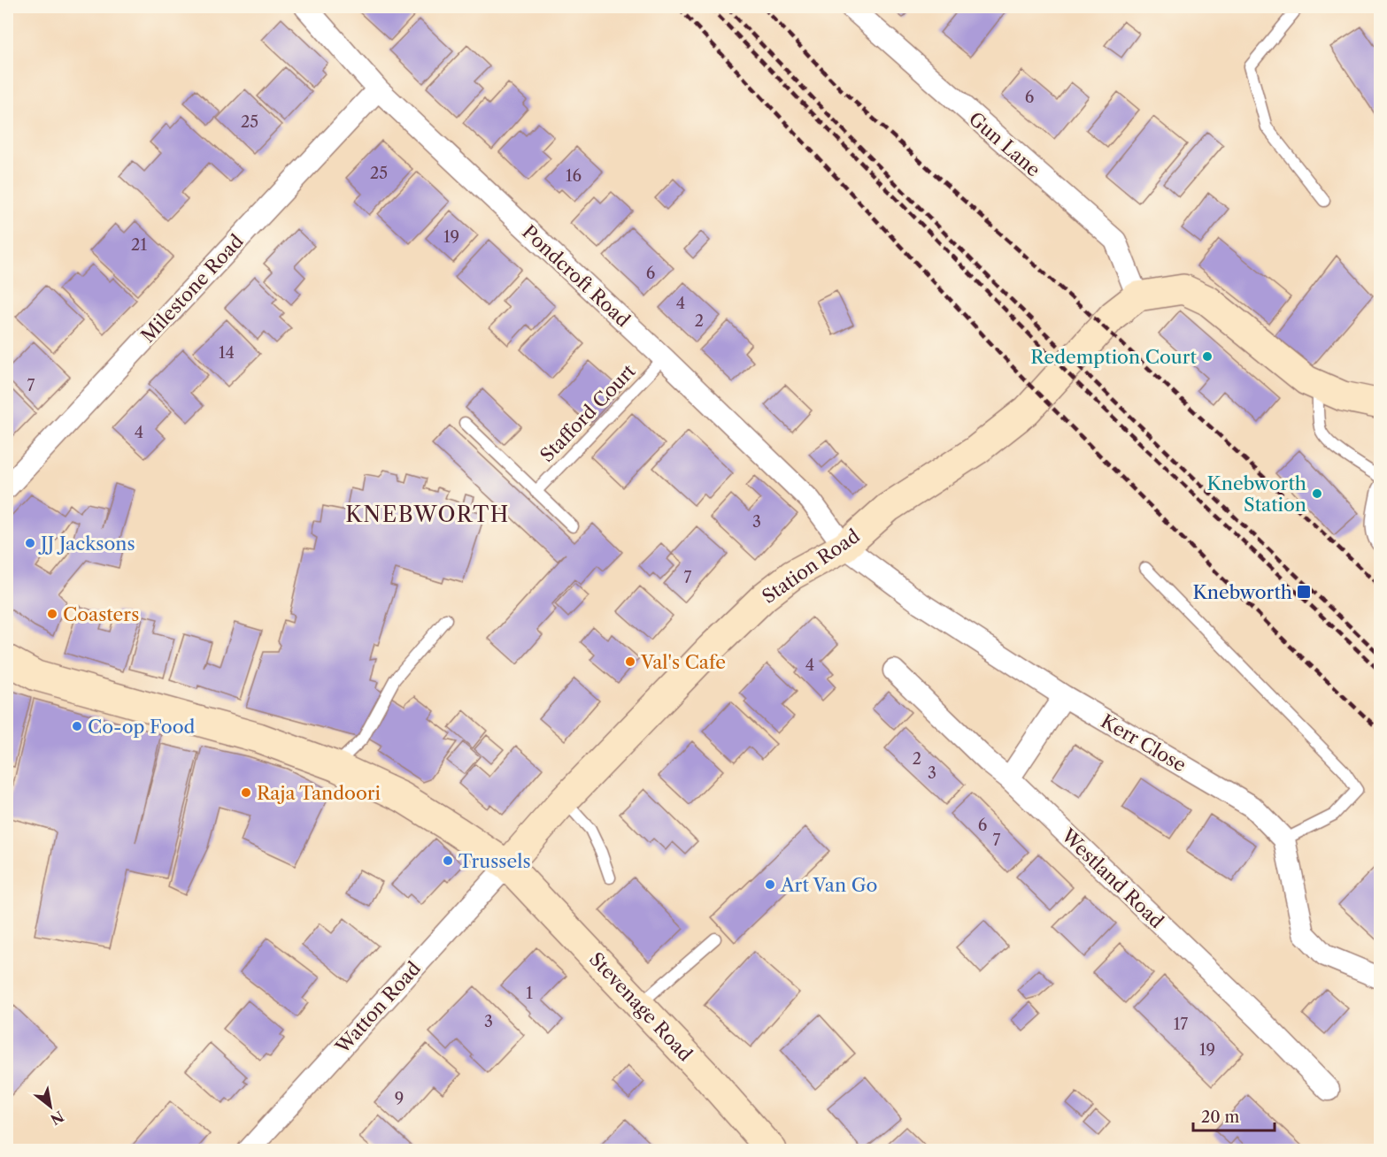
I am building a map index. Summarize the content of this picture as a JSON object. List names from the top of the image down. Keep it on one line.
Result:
{"streets":{"street":["Gun Lane","Pondcroft Road","Milestone Road","Station Road","Kerr Close","Westland Road","Stevenage Road","Watton Road"],"lane":["Stafford Court"]},"crossings":[["Gun Lane","Station Road"],["Pondcroft Road","Milestone Road"],["Pondcroft Road","Stafford Court"],["Pondcroft Road","Station Road"],["Pondcroft Road","Kerr Close"],["Station Road","Kerr Close"],["Station Road","Stevenage Road"],["Station Road","Watton Road"],["Stevenage Road","Watton Road"]],"districts":["KNEBWORTH"],"places":{"other":["Redemption Court","Knebworth Station","JJ Jacksons","Coasters","Val's Cafe","Co-op Food","Raja Tandoori","Trussels","Art Van Go"],"transit":["Knebworth"]},"house_numbers":["6","25","25","16","19","21","6","4","2","14","7","4","3","7","4","2","3","6","7","1","3","17","19","9"],"scale_bar":"20 m","north":"bottom right"}
